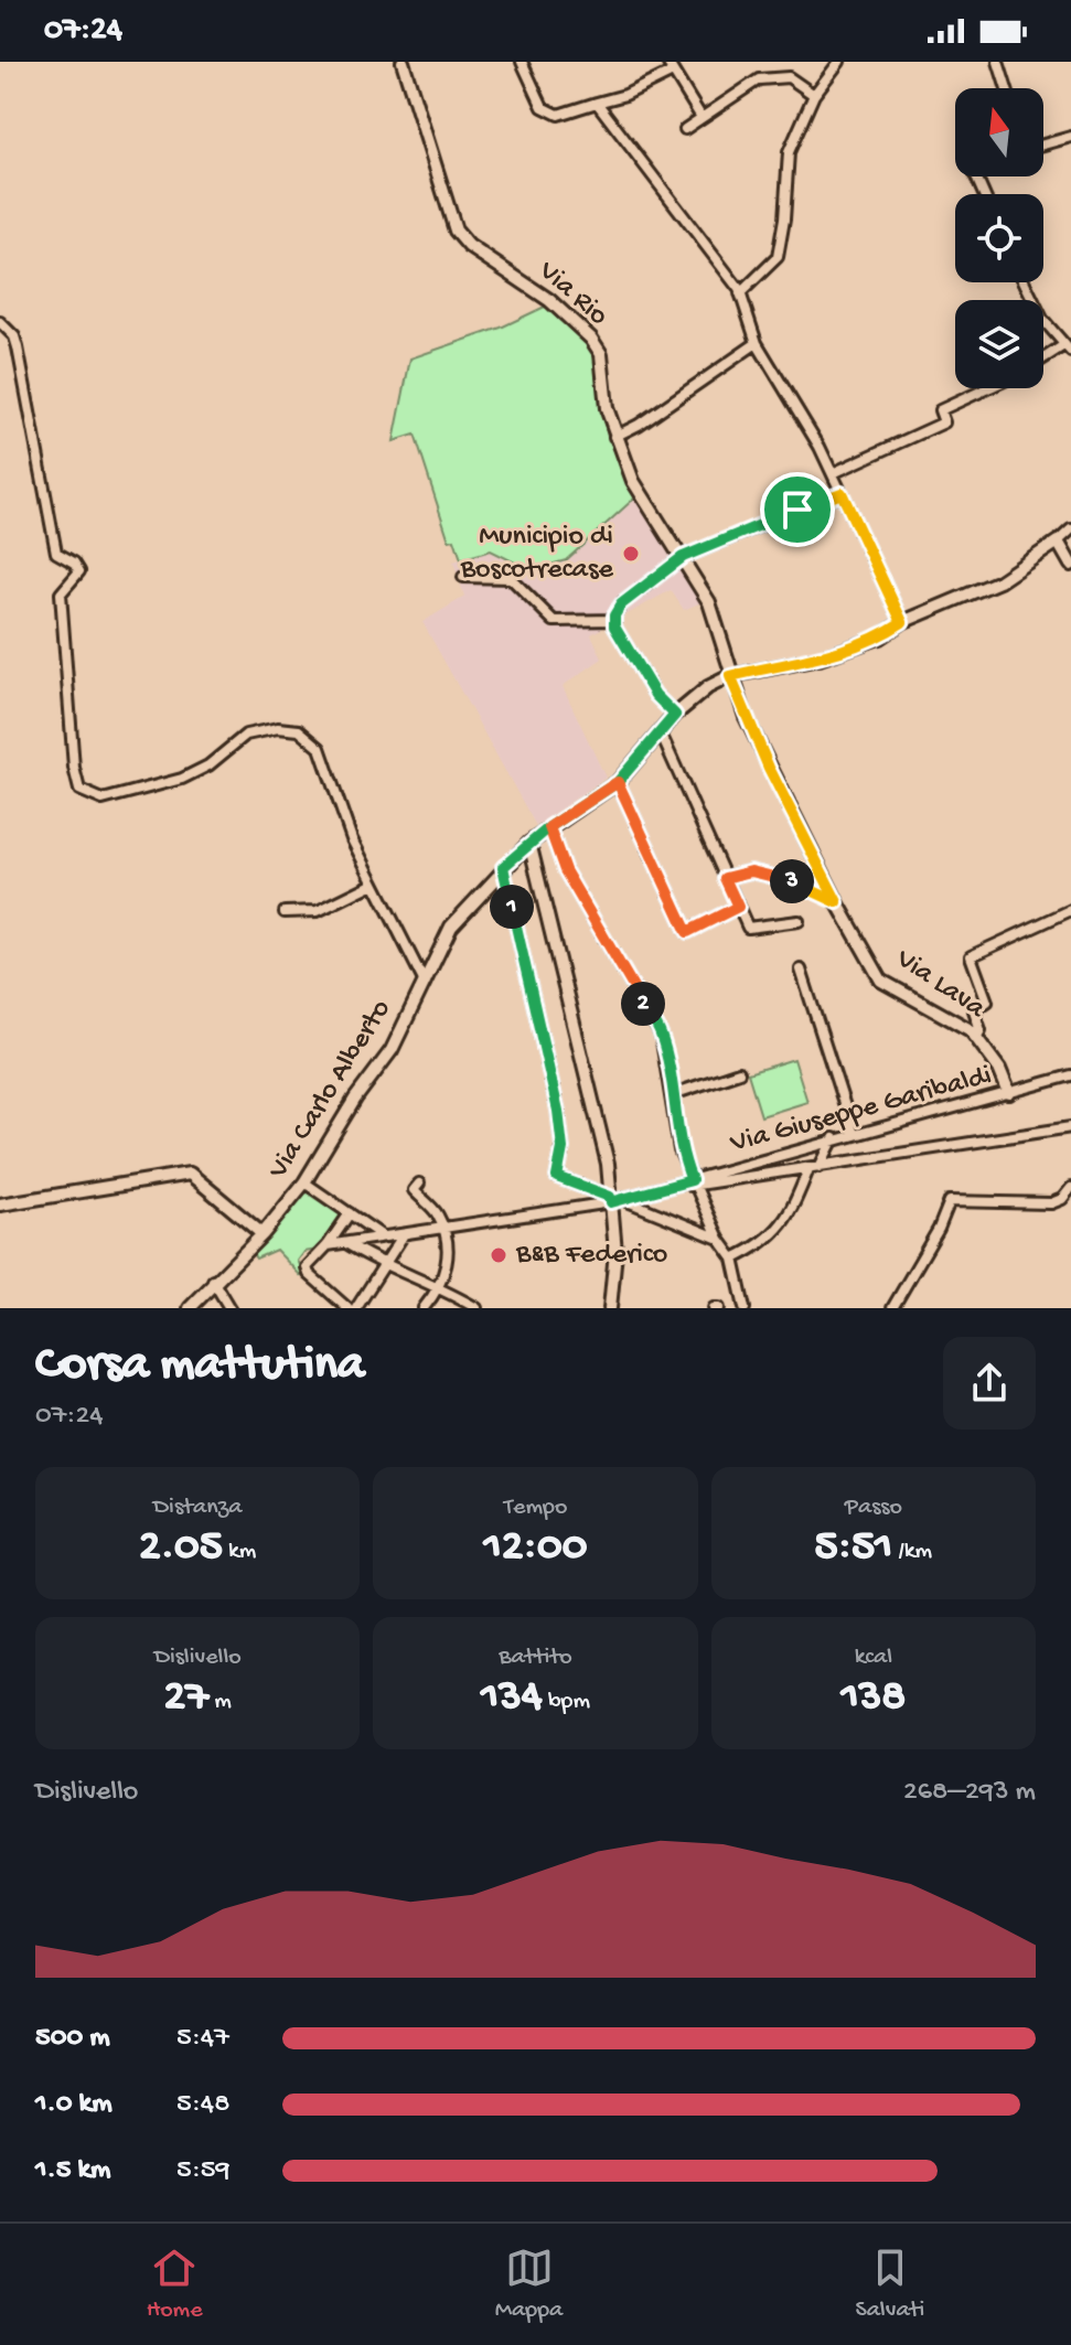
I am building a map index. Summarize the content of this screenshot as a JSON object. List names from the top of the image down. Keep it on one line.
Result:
{"streets":{"street":["Via Rio","Via Lava","Via Carlo Alberto","Via Giuseppe Garibaldi"]},"crossings":[["Via Rio","Via Lava"],["Via Rio","Via Carlo Alberto"],["Via Lava","Via Carlo Alberto"],["Via Lava","Via Giuseppe Garibaldi"]],"places":["Municipio di Boscotrecase","B&B Federico"],"north":"top","page":{"status":"07:24","pins":["3","1","2"],"heading":["Corsa mattutina","07:24"],"stats":[["Distanza","2.05 km"],["Tempo","12:00"],["Passo","5:51 /km"],["Dislivello","27 m"],["Battito","134 bpm"],["kcal","138"]],"chart":["Dislivello","268–293 m"],"list":[{"name":"500 m","note":"5:47"},{"name":"1.0 km","note":"5:48"},{"name":"1.5 km","note":"5:59"}],"tabs":["Home","Mappa","Salvati"]}}
